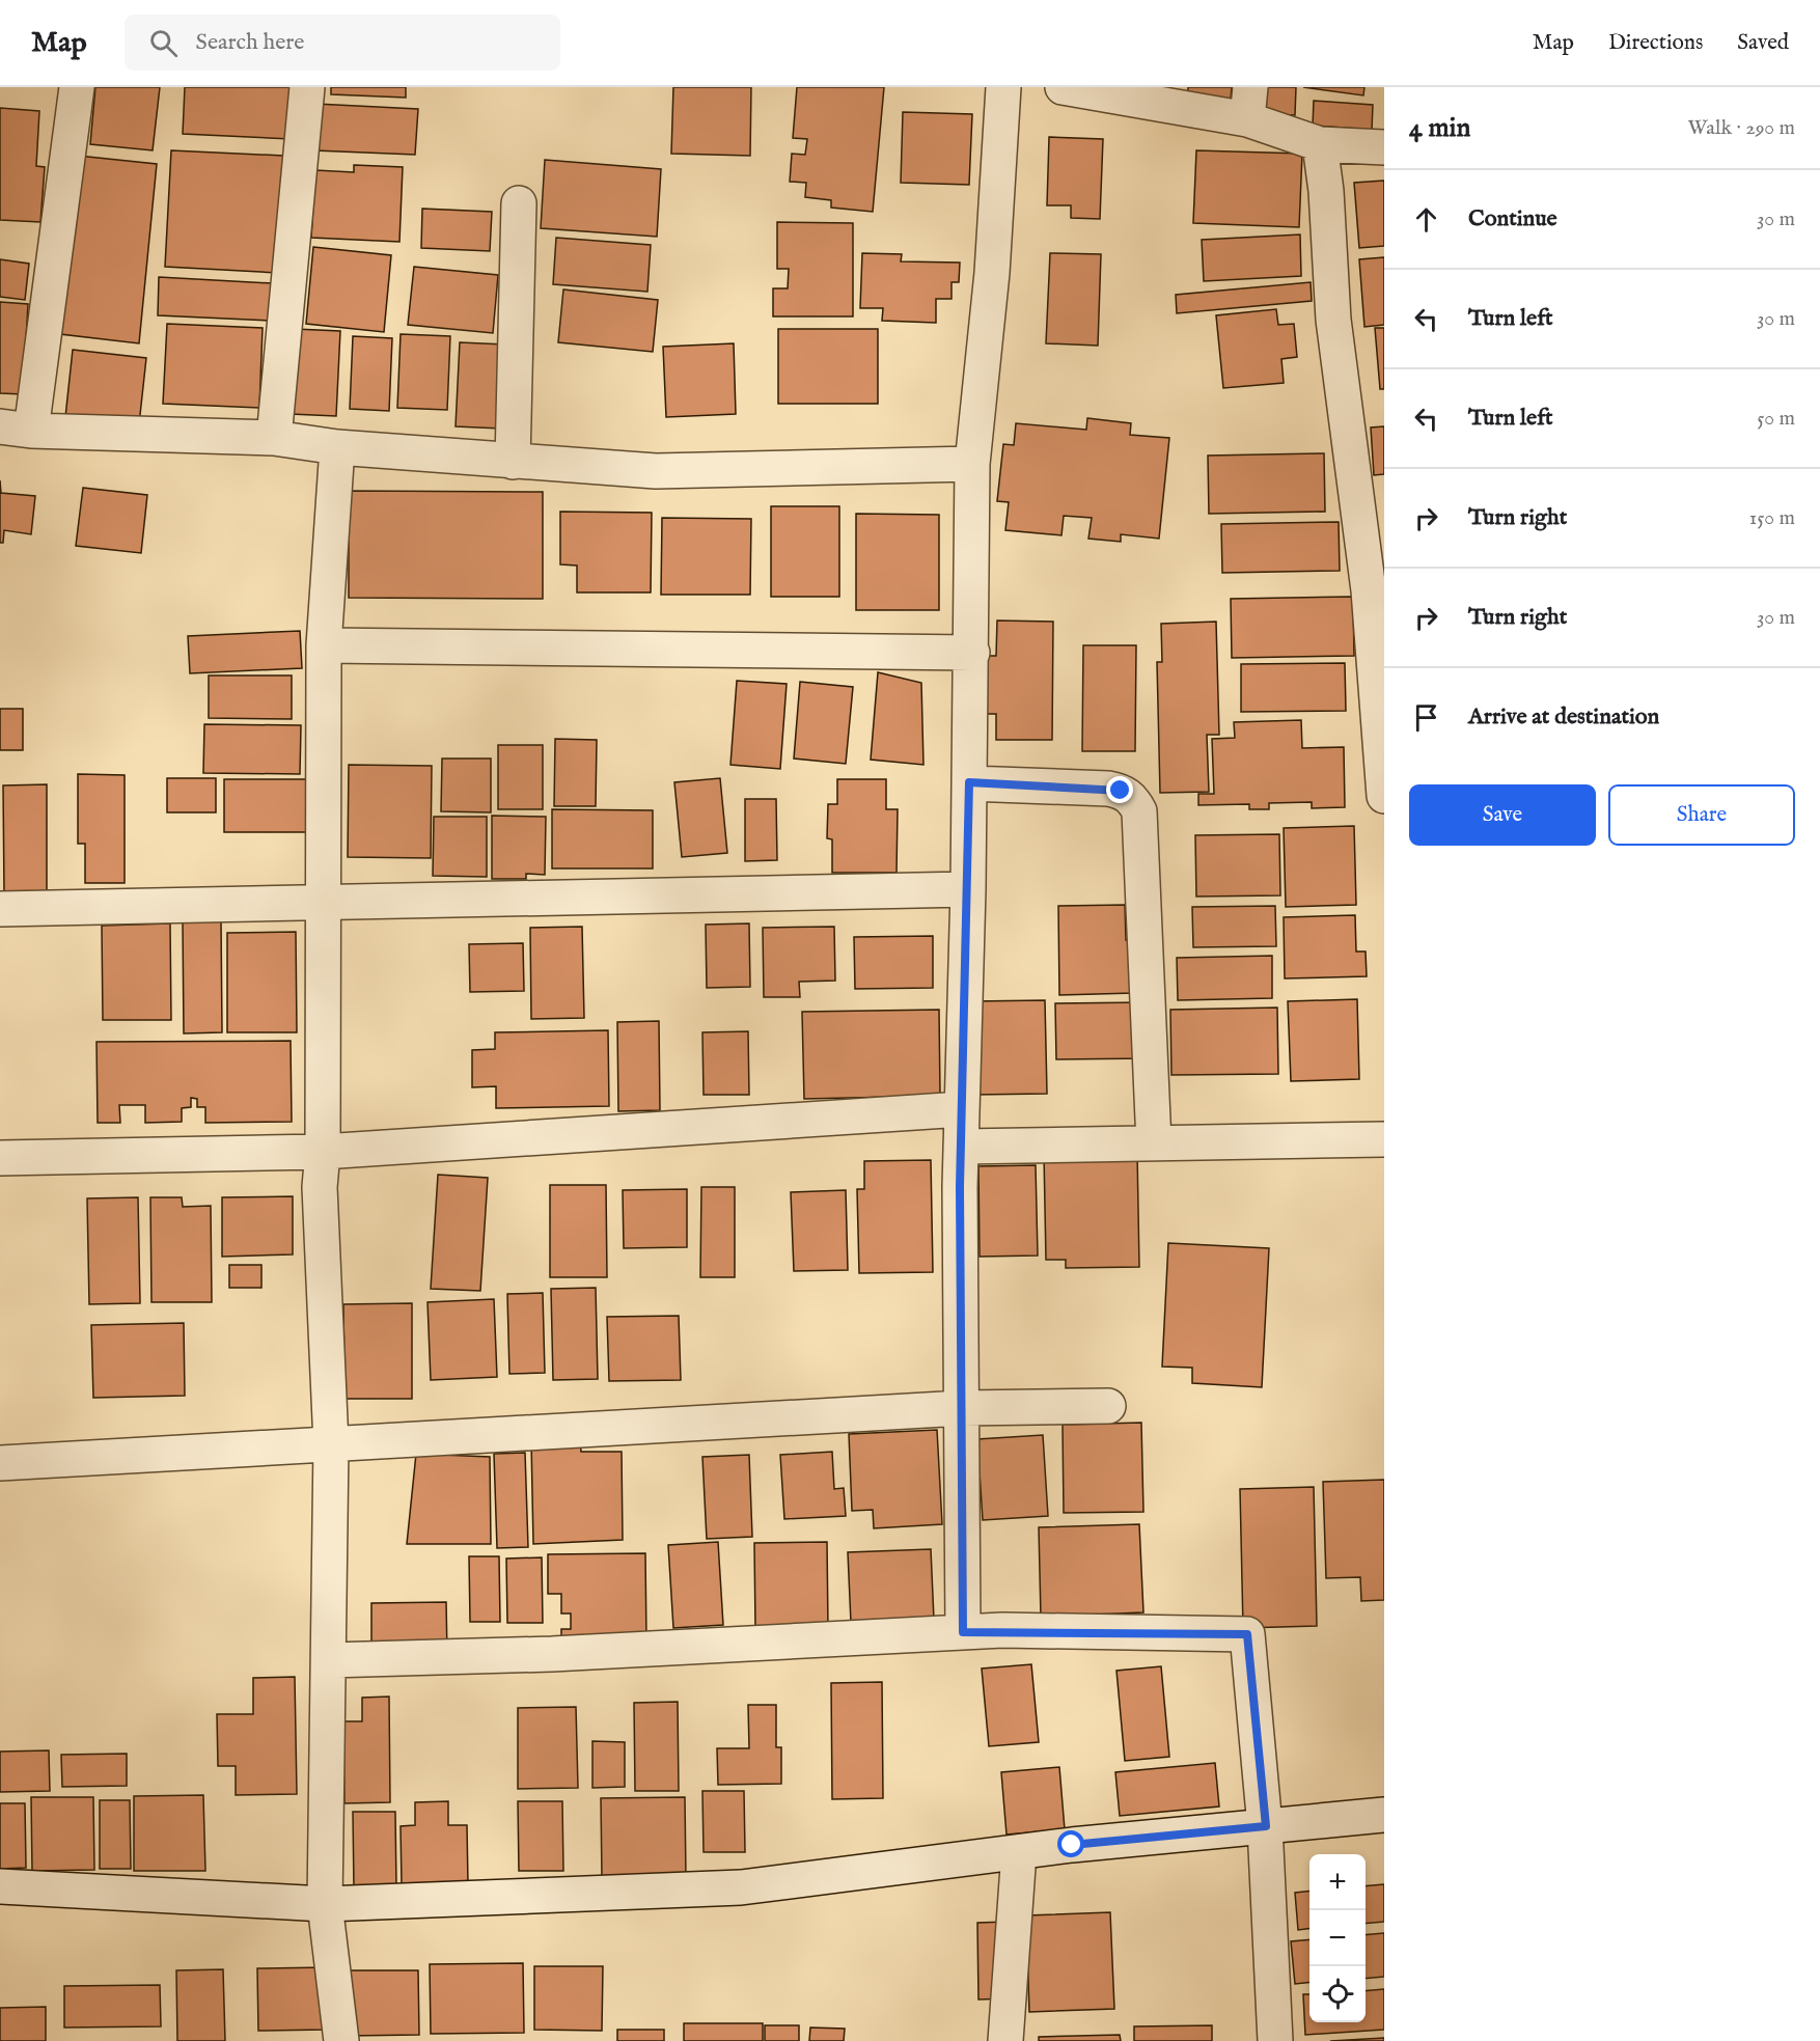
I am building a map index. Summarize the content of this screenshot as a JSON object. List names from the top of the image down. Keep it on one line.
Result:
{"page":{"header":"Map","search":"Search here","nav":["Map","Directions","Saved"],"heading":["4 min","Walk · 290 m"],"list":[["Continue","30 m"],["Turn left","30 m"],["Turn left","50 m"],["Turn right","150 m"],["Turn right","30 m"],"Arrive at destination"],"buttons":["Save","Share"],"map_buttons":["+","−"]}}
